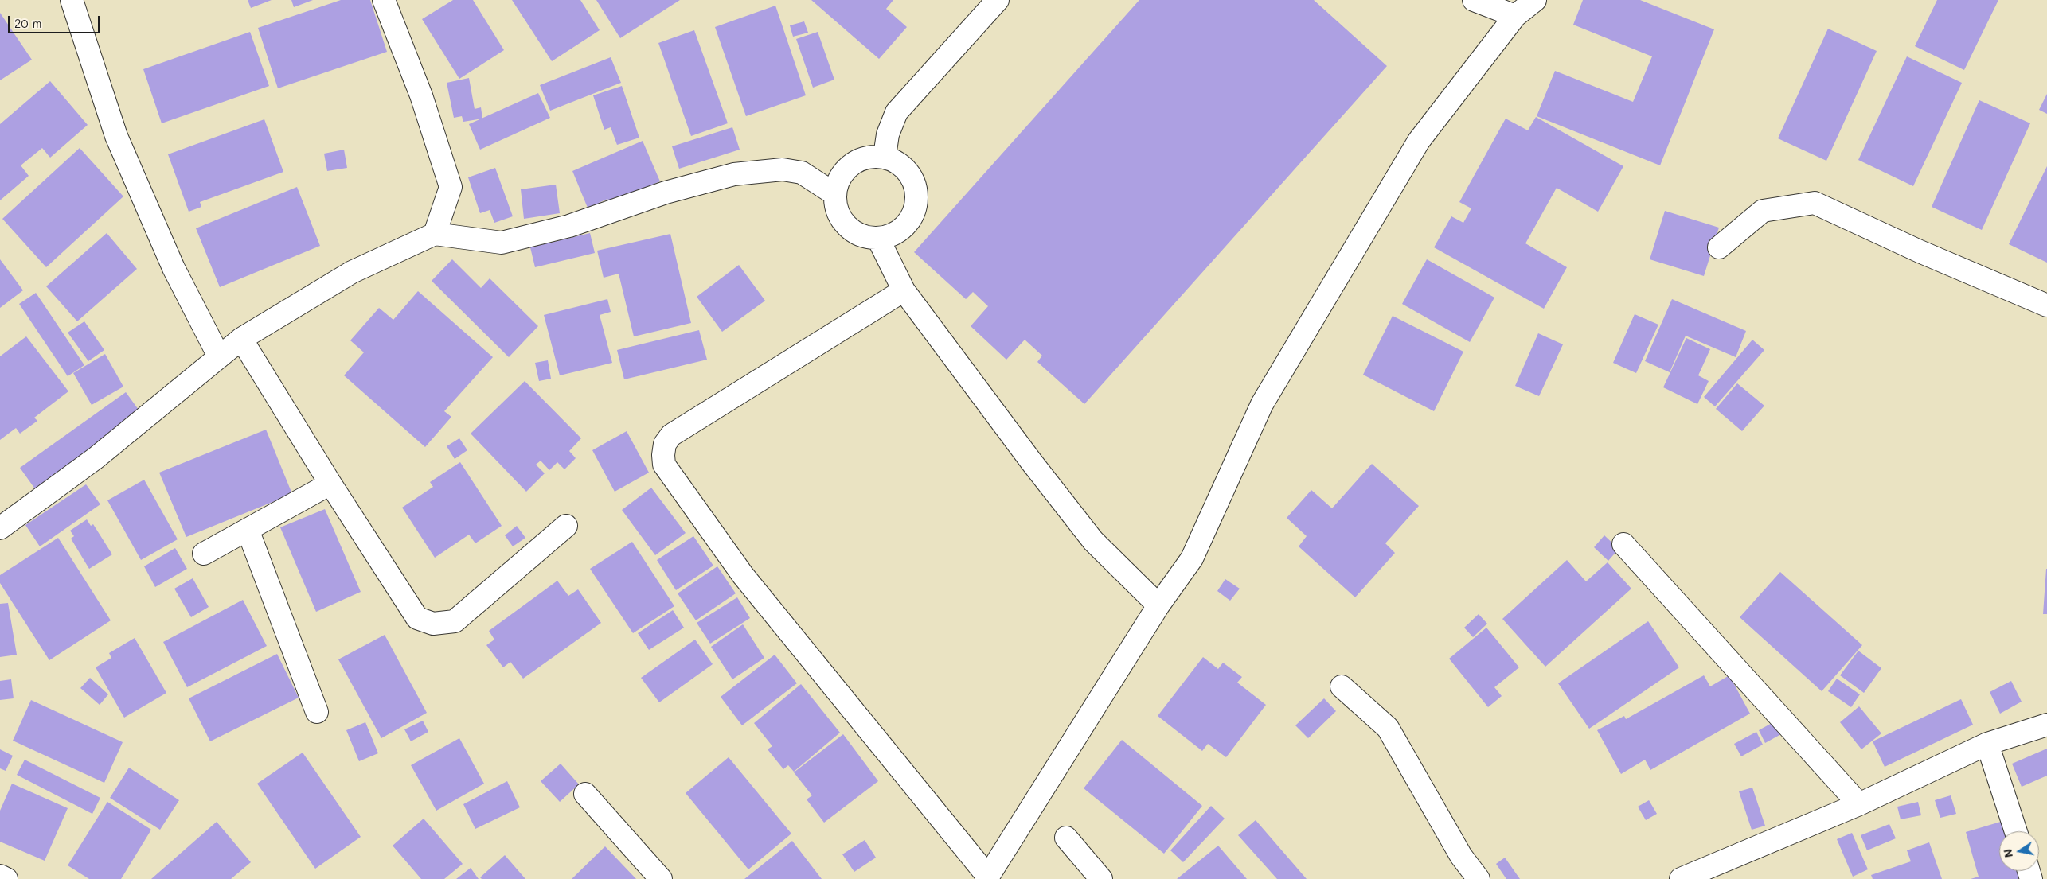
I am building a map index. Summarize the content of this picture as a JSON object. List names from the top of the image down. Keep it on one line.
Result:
{"scale_bar":"20 m","north":"left"}
